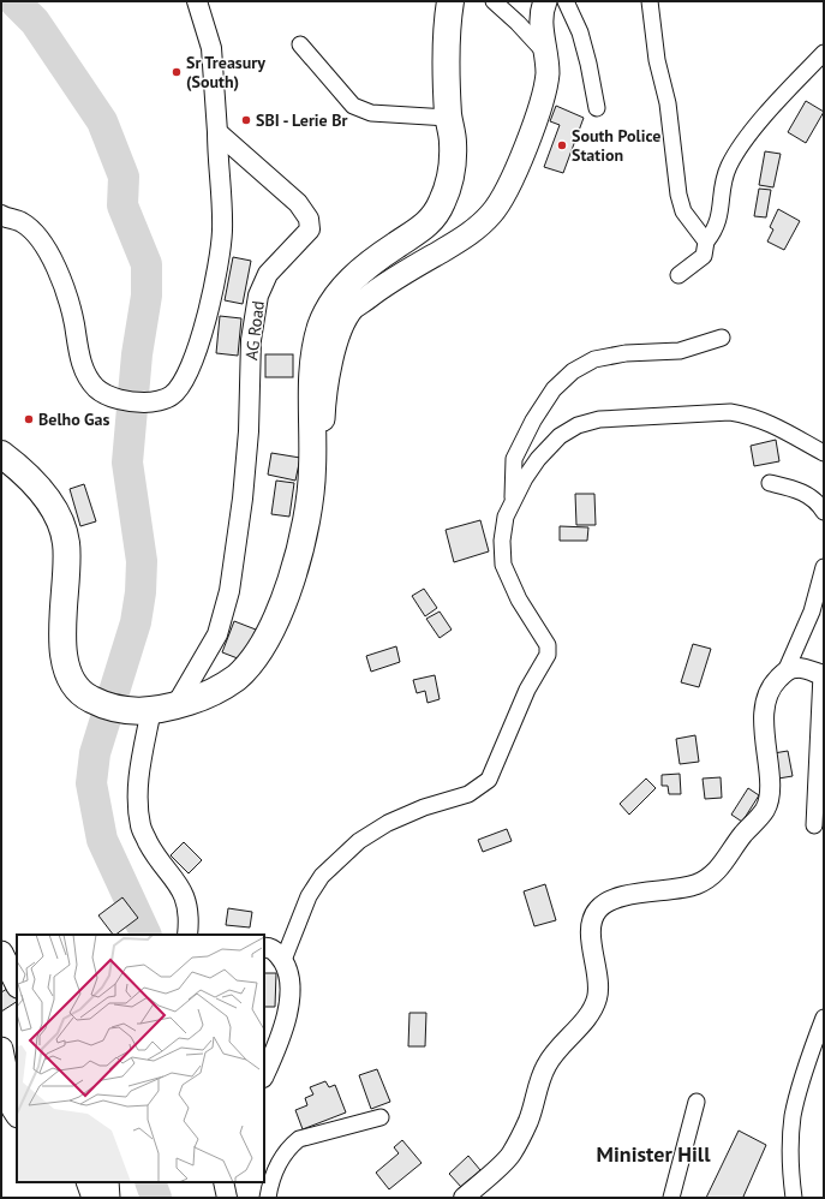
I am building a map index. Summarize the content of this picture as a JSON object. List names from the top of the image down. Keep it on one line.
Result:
{"streets":{"street":["AG Road"]},"districts":["Minister Hill"],"places":["Sr Treasury (South)","SBI - Lerie Br","South Police Station","Belho Gas"]}
